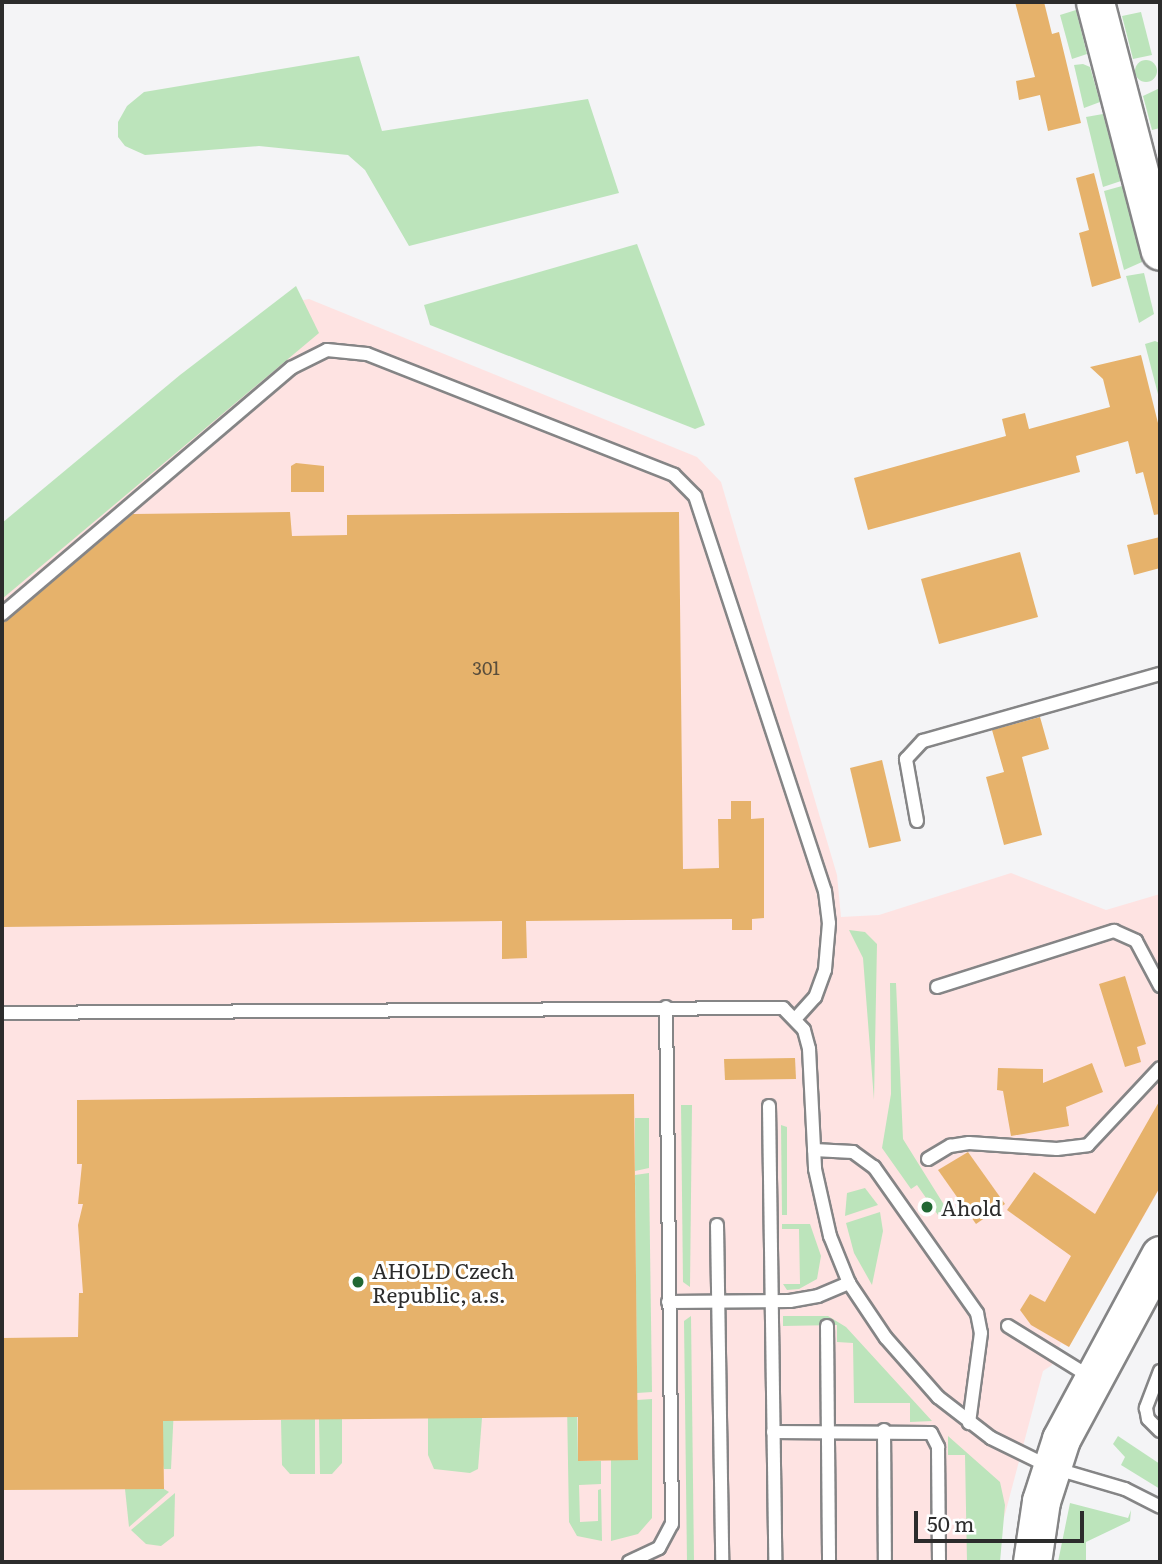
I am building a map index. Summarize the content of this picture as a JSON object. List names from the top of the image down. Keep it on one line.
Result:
{"places":["Ahold","AHOLD Czech Republic, a.s."],"house_numbers":["301"],"scale_bar":"50 m"}
